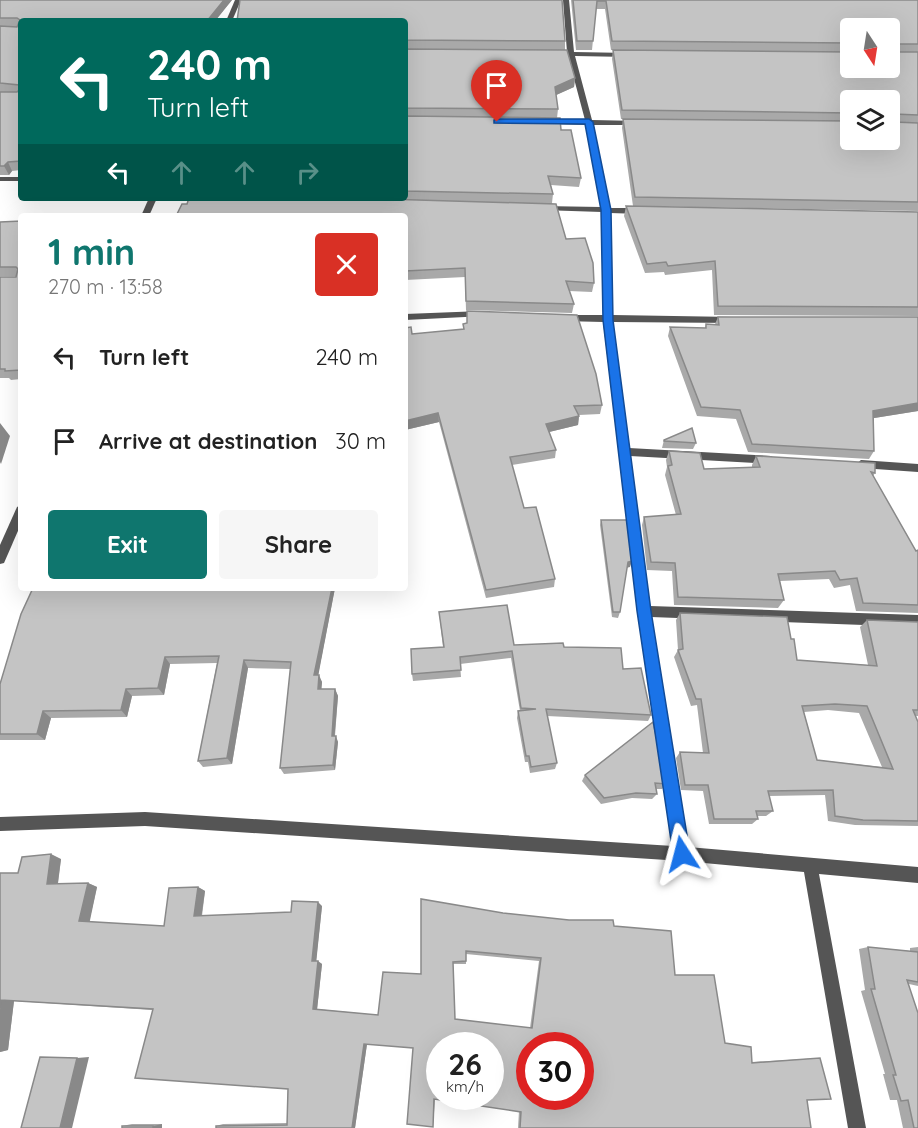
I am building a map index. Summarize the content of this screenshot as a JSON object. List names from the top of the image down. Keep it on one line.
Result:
{"north":"bottom","page":{"turn":["240 m","Turn left"],"heading":["1 min","270 m · 13:58"],"list":[{"name":"Turn left","value":"240 m"},{"name":"Arrive at destination","value":"30 m"}],"buttons":["Exit","Share"],"speed":"26 km/h","limit":"30"}}
